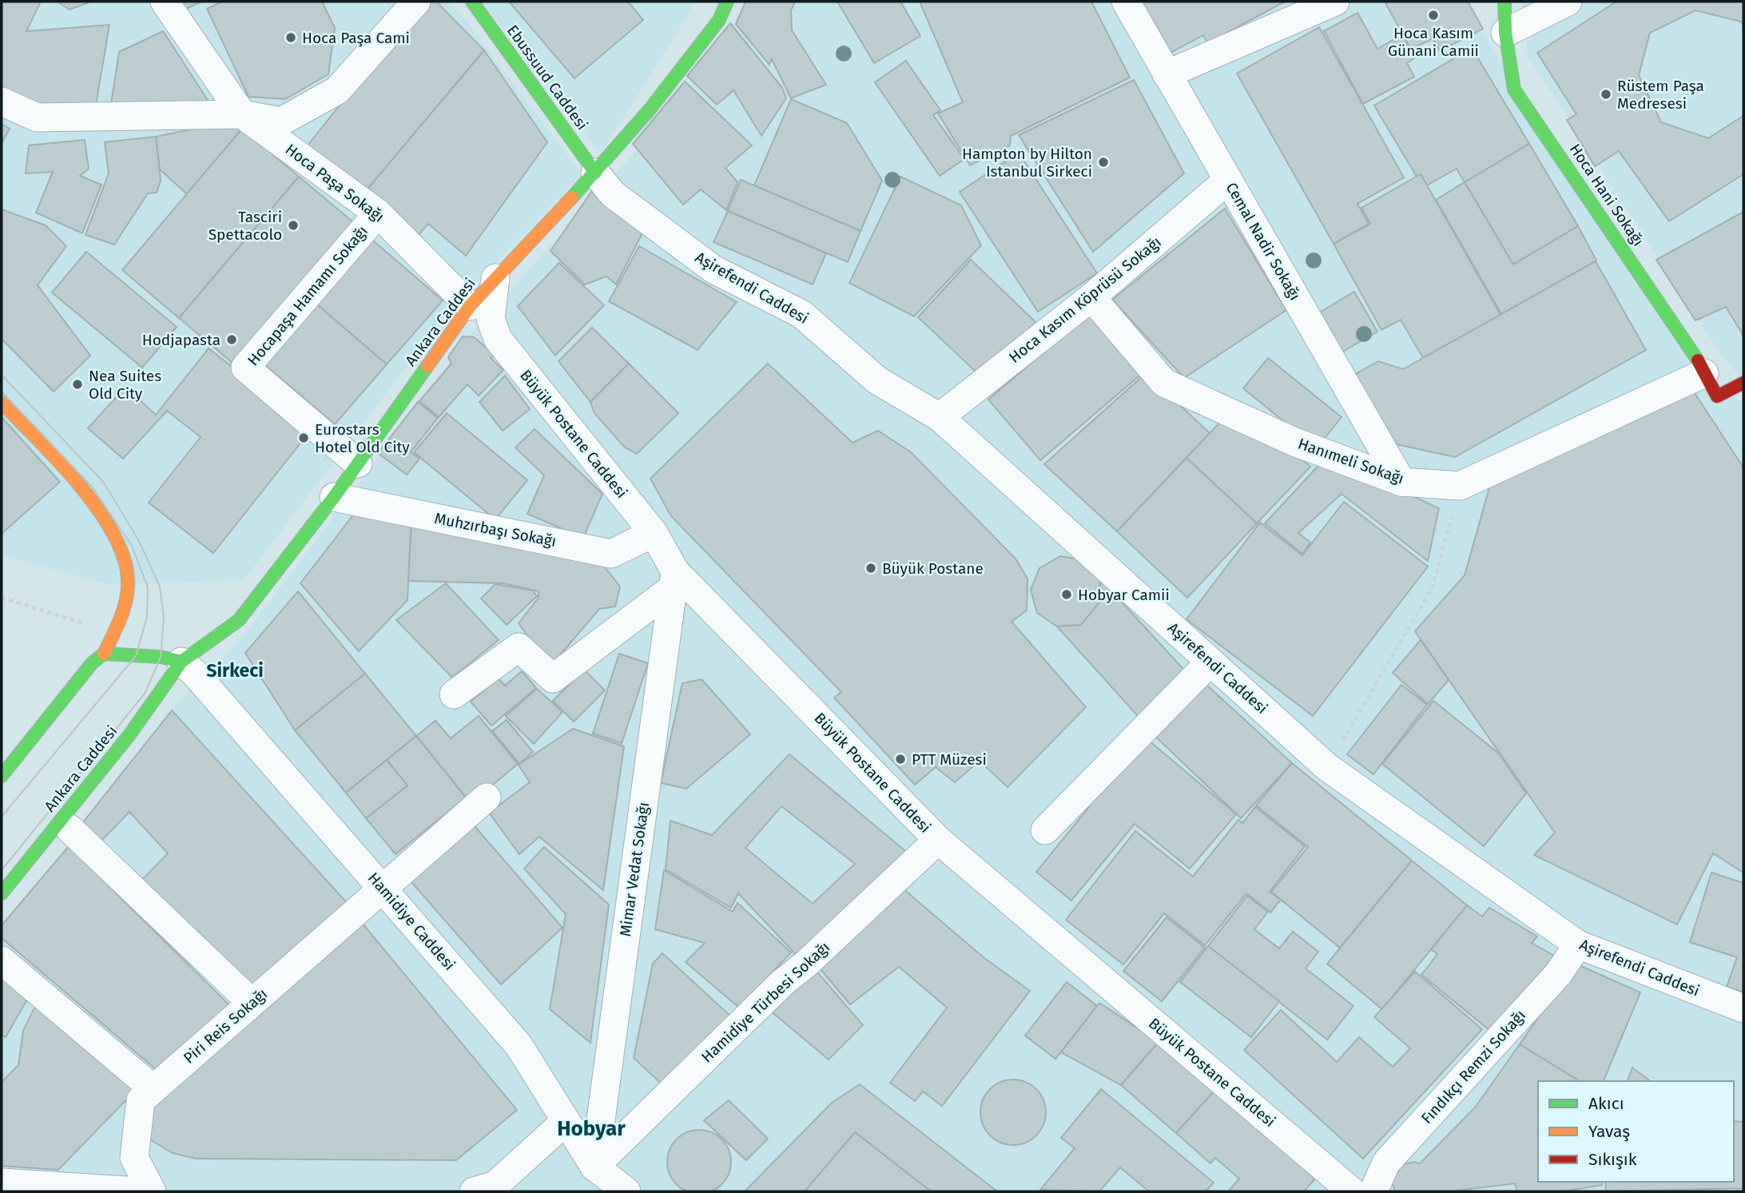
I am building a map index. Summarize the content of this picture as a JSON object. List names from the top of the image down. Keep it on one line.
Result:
{"streets":{"main road":["Ebussuud Caddesi","Hoca Hani Sokağı","Ankara Caddesi"],"street":["Hoca Paşa Sokağı","Cemal Nadir Sokağı","Aşirefendi Caddesi","Hocapaşa Hamamı Sokağı","Hoca Kasım Köprüsü Sokağı","Büyük Postane Caddesi","Hanımeli Sokağı","Muhzırbaşı Sokağı","Mimar Vedat Sokağı","Hamidiye Caddesi","Hamidiye Türbesi Sokağı","Piri Reis Sokağı","Fındıkçı Remzi Sokağı"]},"crossings":[["Ebussuud Caddesi","Aşirefendi Caddesi"],["Ebussuud Caddesi","Ankara Caddesi"],["Hoca Paşa Sokağı","Hocapaşa Hamamı Sokağı"],["Hoca Paşa Sokağı","Ankara Caddesi"],["Hoca Hani Sokağı","Hanımeli Sokağı"],["Cemal Nadir Sokağı","Hoca Kasım Köprüsü Sokağı"],["Cemal Nadir Sokağı","Hanımeli Sokağı"],["Aşirefendi Caddesi","Hoca Kasım Köprüsü Sokağı"],["Aşirefendi Caddesi","Ankara Caddesi"],["Aşirefendi Caddesi","Fındıkçı Remzi Sokağı"],["Hocapaşa Hamamı Sokağı","Ankara Caddesi"],["Hoca Kasım Köprüsü Sokağı","Hanımeli Sokağı"],["Ankara Caddesi","Büyük Postane Caddesi"],["Ankara Caddesi","Muhzırbaşı Sokağı"],["Ankara Caddesi","Hamidiye Caddesi"],["Büyük Postane Caddesi","Muhzırbaşı Sokağı"],["Büyük Postane Caddesi","Mimar Vedat Sokağı"],["Büyük Postane Caddesi","Hamidiye Türbesi Sokağı"],["Mimar Vedat Sokağı","Hamidiye Caddesi"],["Mimar Vedat Sokağı","Hamidiye Türbesi Sokağı"],["Hamidiye Caddesi","Hamidiye Türbesi Sokağı"],["Hamidiye Caddesi","Piri Reis Sokağı"]],"districts":["Sirkeci","Hobyar"],"places":["Hoca Kasım Günani Camii","Hoca Paşa Cami","Rüstem Paşa Medresesi","Hampton by Hilton Istanbul Sirkeci","Tasciri Spettacolo","Hodjapasta","Nea Suites Old City","Eurostars Hotel Old City","Büyük Postane","Hobyar Camii","PTT Müzesi"],"legend":["Akıcı","Yavaş","Sıkışık"]}
